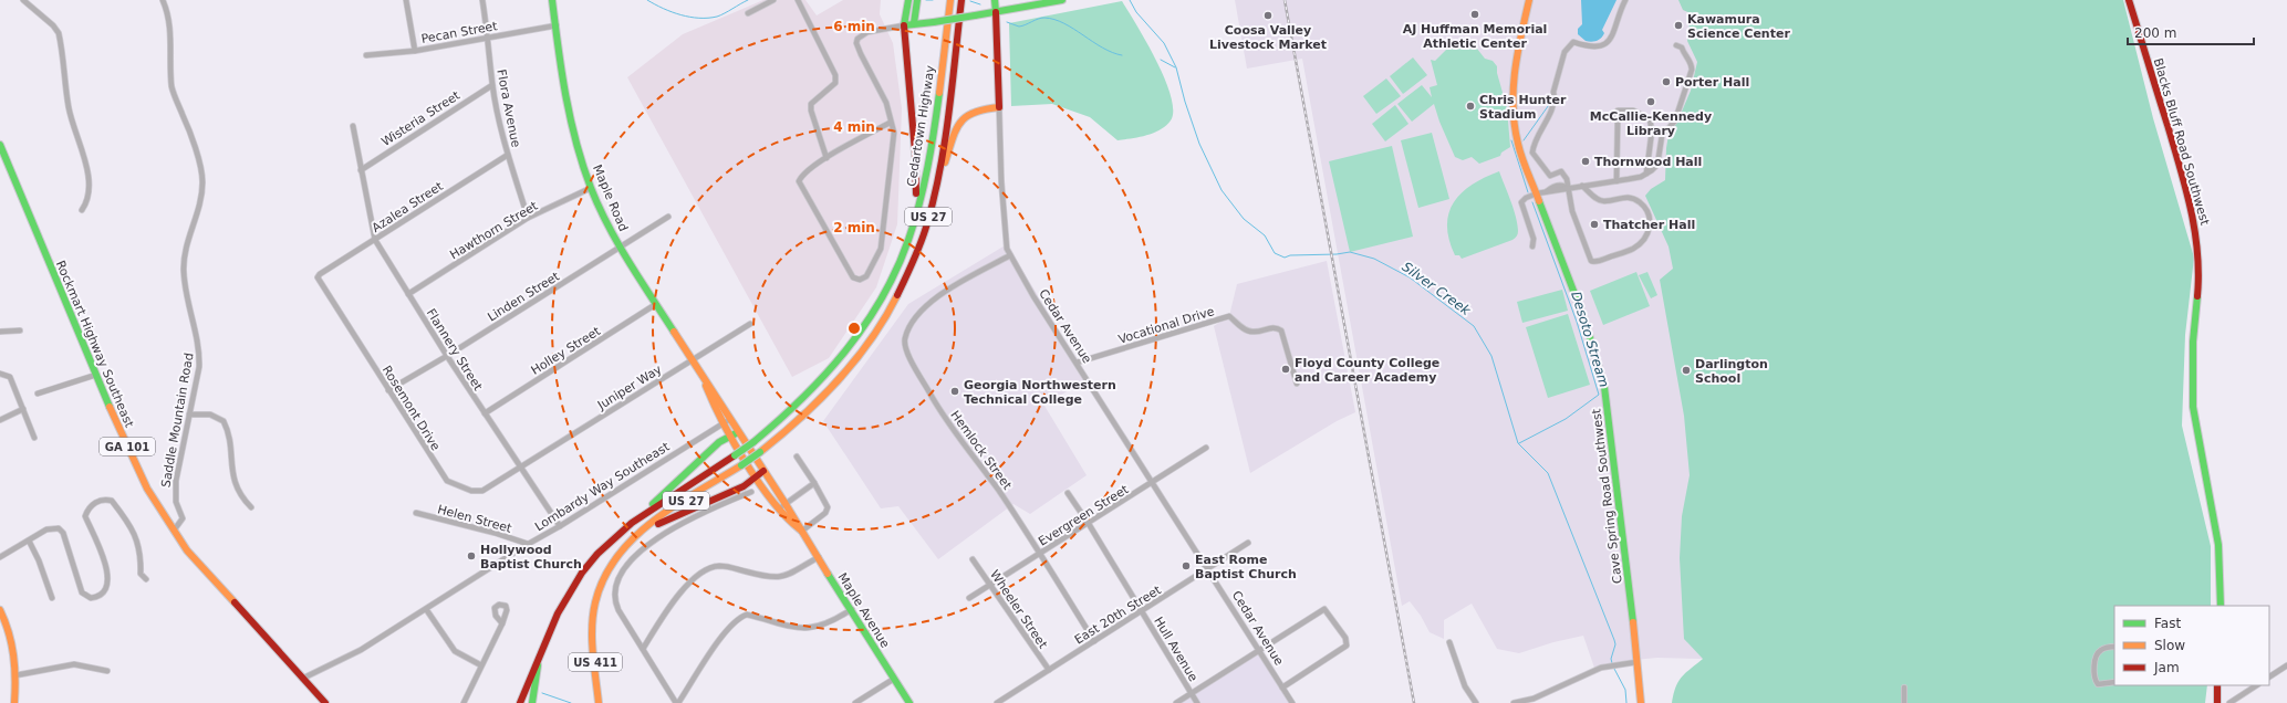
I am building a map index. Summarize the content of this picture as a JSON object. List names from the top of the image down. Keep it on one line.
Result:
{"streets":{"main road":["Cedartown Highway","Blacks Bluff Road Southwest","Maple Road","US 27","Cedar Avenue","Rockmart Highway Southeast","GA 101","Cave Spring Road Southwest","Maple Avenue","US 411"],"street":["Pecan Street","Flora Avenue","Wisteria Street","Azalea Street","Hawthorn Street","Linden Street","Vocational Drive","Flannery Street","Holley Street","Juniper Way","Rosemont Drive","Saddle Mountain Road","Hemlock Street","Lombardy Way Southeast","Evergreen Street","Helen Street","Wheeler Street","East 20th Street","Hull Avenue"]},"crossings":[["Pecan Street","Flora Avenue"],["Pecan Street","Maple Road"],["Flora Avenue","Wisteria Street"],["Flora Avenue","Azalea Street"],["Flora Avenue","Hawthorn Street"],["Wisteria Street","Flannery Street"],["Cedartown Highway","US 27"],["Cedartown Highway","US 411"],["Maple Road","Hawthorn Street"],["Maple Road","Linden Street"],["Maple Road","Holley Street"],["Maple Road","Juniper Way"],["Maple Road","Lombardy Way Southeast"],["Maple Road","Maple Avenue"],["Azalea Street","Flannery Street"],["Azalea Street","Rosemont Drive"],["US 27","US 411"],["Hawthorn Street","Flannery Street"],["Linden Street","Flannery Street"],["Linden Street","Rosemont Drive"],["Vocational Drive","Cedar Avenue"],["Cedar Avenue","Hemlock Street"],["Cedar Avenue","Evergreen Street"],["Cedar Avenue","East 20th Street"],["Rockmart Highway Southeast","Saddle Mountain Road"],["Rockmart Highway Southeast","Lombardy Way Southeast"],["Flannery Street","Holley Street"],["Flannery Street","Juniper Way"],["Flannery Street","Rosemont Drive"],["Flannery Street","Lombardy Way Southeast"],["Juniper Way","Rosemont Drive"],["Hemlock Street","Evergreen Street"],["Hemlock Street","East 20th Street"],["Lombardy Way Southeast","Helen Street"],["Evergreen Street","Wheeler Street"],["Evergreen Street","Hull Avenue"],["Wheeler Street","East 20th Street"],["East 20th Street","Hull Avenue"]],"water":["Silver Creek","Desoto Stream"],"places":["AJ Huffman Memorial Athletic Center","Coosa Valley Livestock Market","Kawamura Science Center","Porter Hall","McCallie-Kennedy Library","Chris Hunter Stadium","Thornwood Hall","Thatcher Hall","Floyd County College and Career Academy","Darlington School","Georgia Northwestern Technical College","Hollywood Baptist Church","East Rome Baptist Church"],"legend":["Fast","Slow","Jam"],"scale_bar":"200 m","rings":["6 min","4 min","2 min"]}
